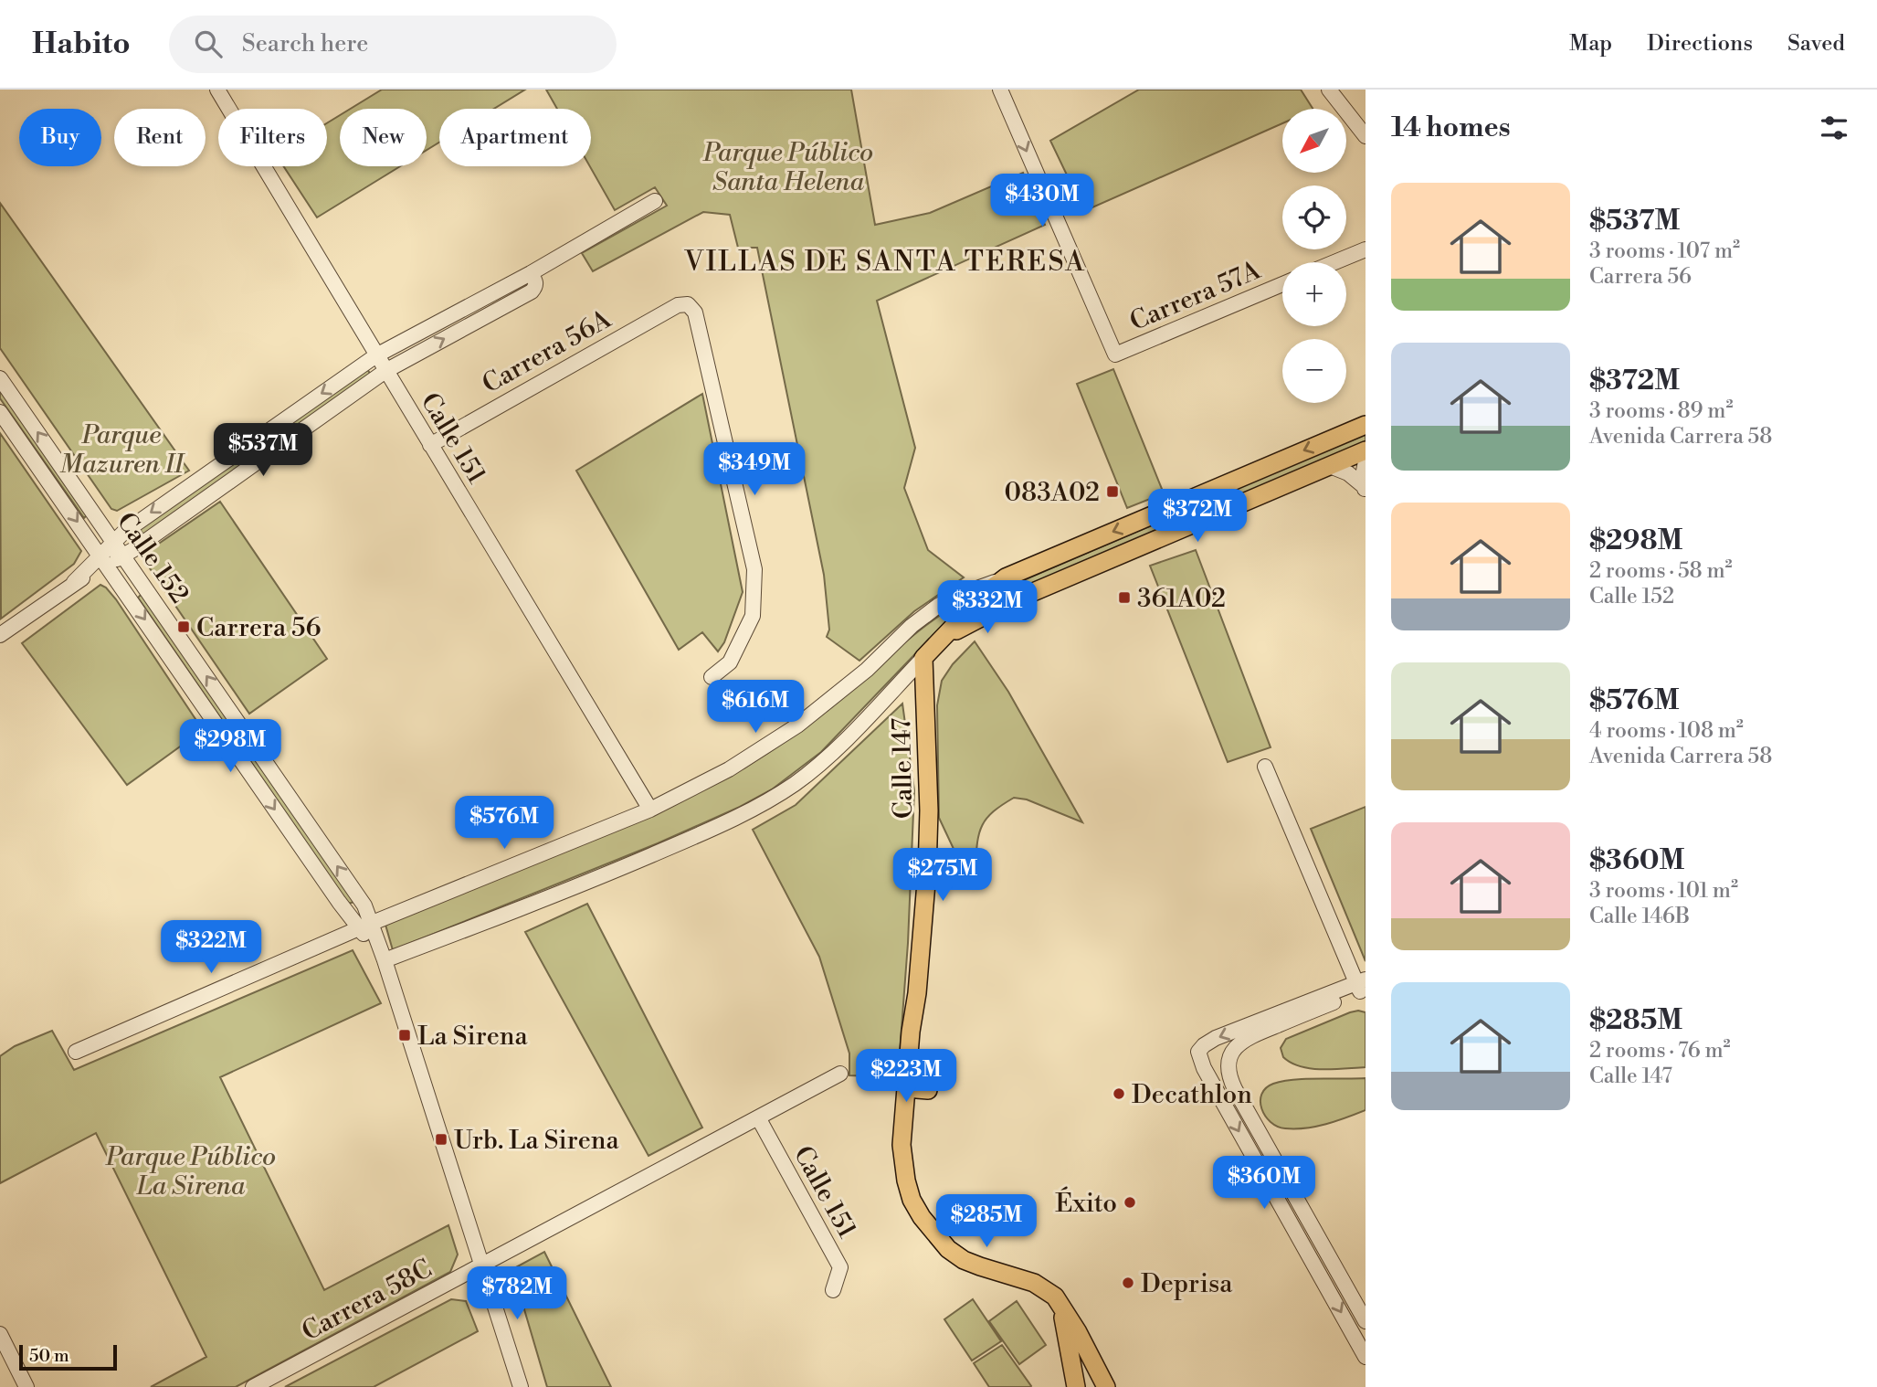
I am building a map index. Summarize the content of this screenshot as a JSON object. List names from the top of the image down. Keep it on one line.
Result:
{"streets":{"main road":["Calle 147"],"street":["Carrera 57A","Carrera 56A","Calle 151","Calle 152","Carrera 58C"]},"crossings":[["Carrera 56A","Calle 151"],["Calle 151","Carrera 58C"],["Calle 152","Carrera 58C"]],"districts":["VILLAS DE SANTA TERESA"],"parks":["Parque Público Santa Helena","Parque Mazuren II","Parque Público La Sirena"],"places":{"transit":["083A02","361A02","Carrera 56","La Sirena","Urb. La Sirena"],"other":["Decathlon","Éxito","Deprisa"]},"scale_bar":"50 m","north":"bottom left","page":{"header":"Habito","search":"Search here","nav":["Map","Directions","Saved"],"heading":"14 homes","map_buttons":["+","−"],"chip":["Buy","Rent","Filters","New","Apartment"],"list":[{"name":"$537M","note":"3 rooms · 107 m² · Carrera 56"},{"name":"$372M","note":"3 rooms · 89 m² · Avenida Carrera 58"},{"name":"$298M","note":"2 rooms · 58 m² · Calle 152"},{"name":"$576M","note":"4 rooms · 108 m² · Avenida Carrera 58"},{"name":"$360M","note":"3 rooms · 101 m² · Calle 146B"},{"name":"$285M","note":"2 rooms · 76 m² · Calle 147"}],"price":["$430M","$537M","$349M","$372M","$332M","$616M","$298M","$576M","$275M","$322M","$223M","$360M","$285M","$782M"],"scale":"50 m"}}
